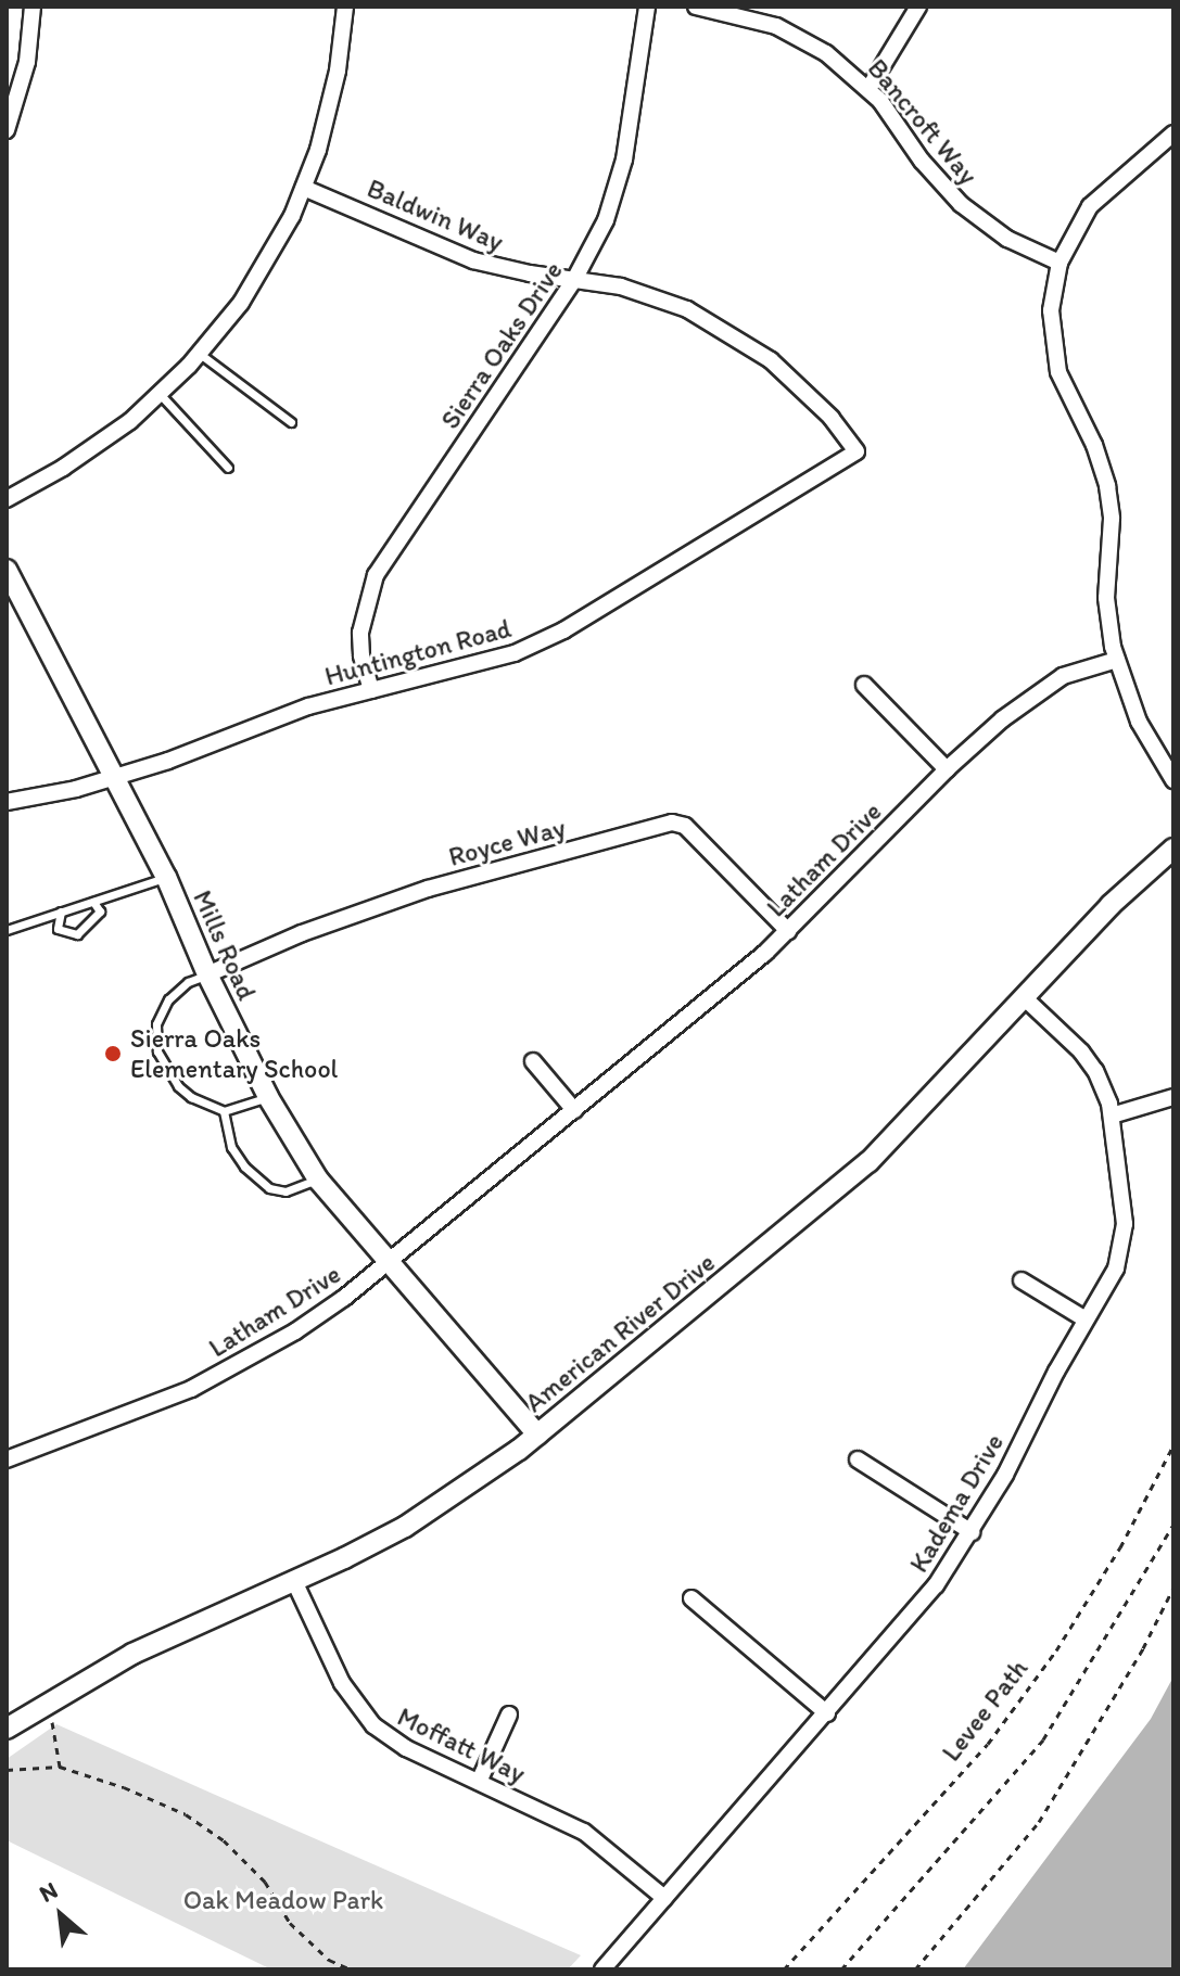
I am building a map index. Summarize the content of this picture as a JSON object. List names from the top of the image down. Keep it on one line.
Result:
{"streets":{"street":["Bancroft Way","Baldwin Way","Sierra Oaks Drive","Huntington Road","Royce Way","Latham Drive","Mills Road","American River Drive","Kadema Drive","Moffatt Way"],"path":["Levee Path"]},"crossings":[["Baldwin Way","Sierra Oaks Drive"],["Baldwin Way","Huntington Road"],["Sierra Oaks Drive","Huntington Road"],["Huntington Road","Mills Road"],["Royce Way","Latham Drive"],["Royce Way","Mills Road"],["Latham Drive","Mills Road"],["Mills Road","American River Drive"],["American River Drive","Kadema Drive"],["American River Drive","Moffatt Way"],["Kadema Drive","Moffatt Way"]],"parks":["Oak Meadow Park"],"places":["Sierra Oaks Elementary School"],"north":"top left"}
